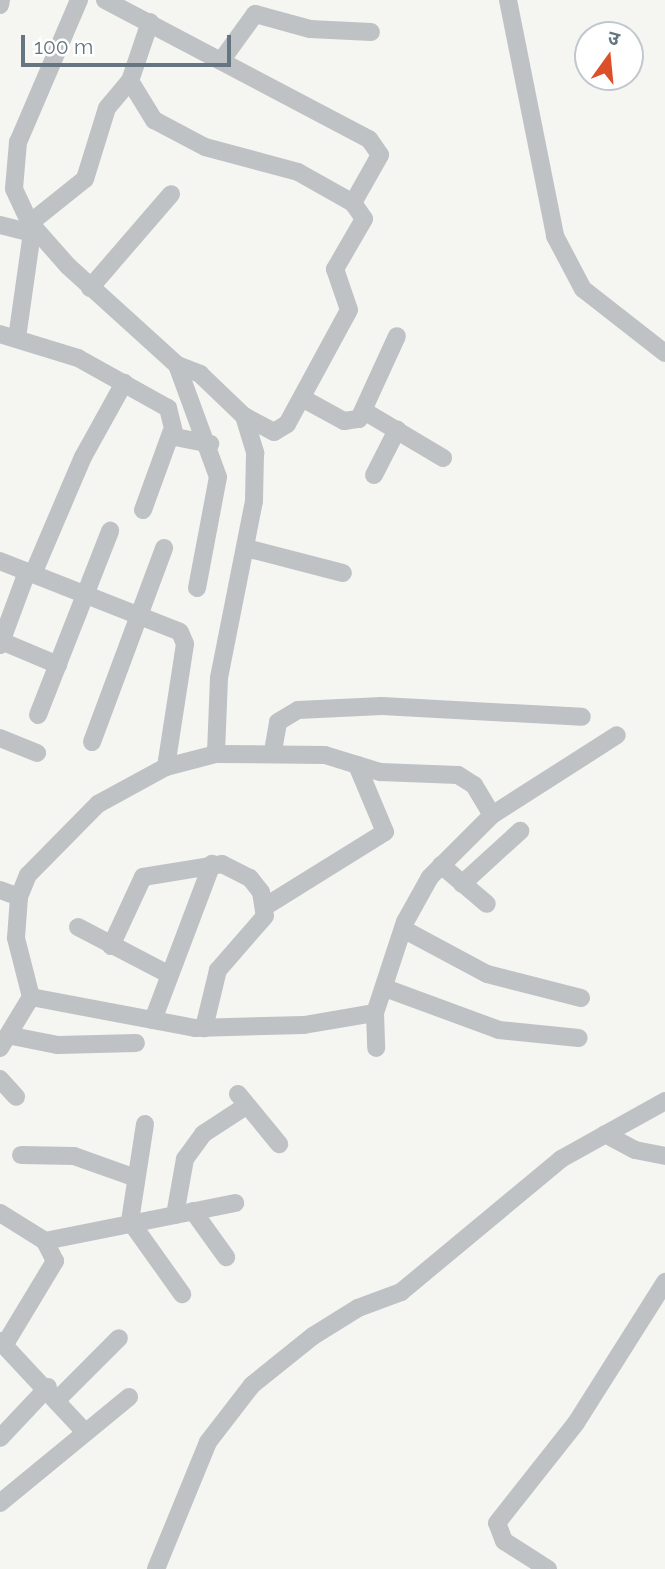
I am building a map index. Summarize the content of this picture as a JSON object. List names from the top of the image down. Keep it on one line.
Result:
{"scale_bar":"100 m","north":"top"}
